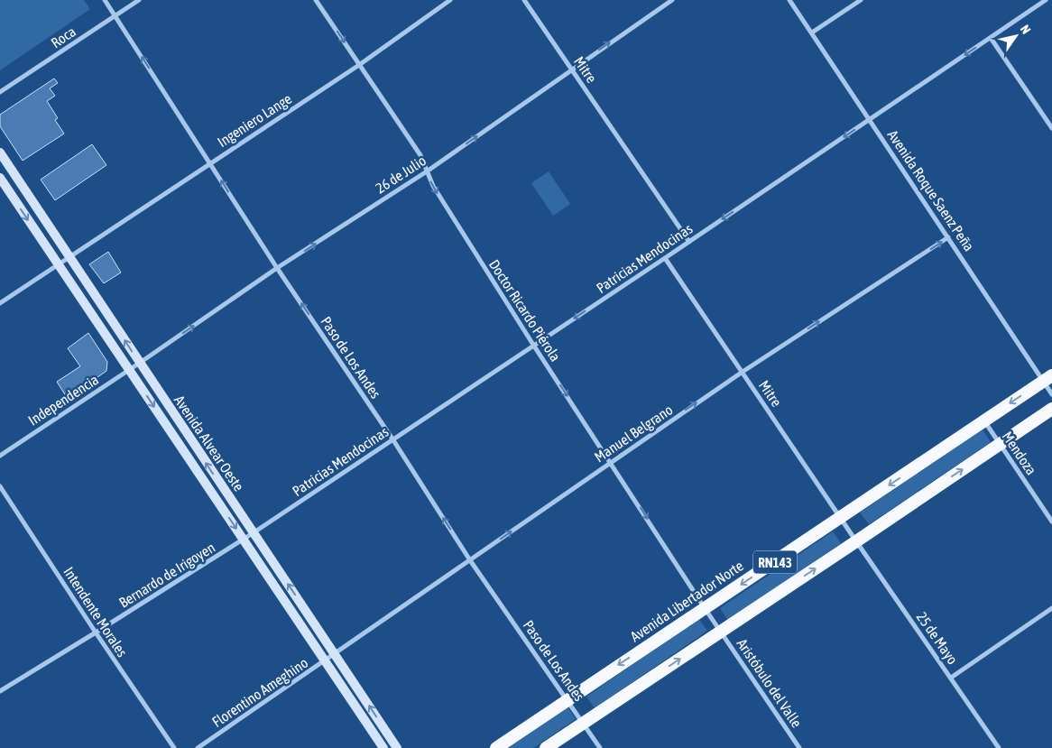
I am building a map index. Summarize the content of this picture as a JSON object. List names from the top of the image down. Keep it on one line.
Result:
{"streets":{"highway":["RN143","Avenida Libertador Norte"],"main road":["Avenida Alvear Oeste"],"street":["Roca","Mitre","Ingeniero Lange","26 de Julio","Avenida Roque Saenz Peña","Patricias Mendocinas","Doctor Ricardo Piérola","Paso de Los Andes","Independencia","Manuel Belgrano","Mendoza","Bernardo de Irigoyen","Intendente Morales","25 de Mayo","Aristóbulo del Valle","Florentino Ameghino"]},"crossings":[["Roca","Paso de Los Andes"],["Mitre","26 de Julio"],["Mitre","Patricias Mendocinas"],["Mitre","Manuel Belgrano"],["Mitre","RN143"],["Mitre","Avenida Libertador Norte"],["Mitre","25 de Mayo"],["Ingeniero Lange","Doctor Ricardo Piérola"],["Ingeniero Lange","Paso de Los Andes"],["Ingeniero Lange","Avenida Alvear Oeste"],["26 de Julio","Doctor Ricardo Piérola"],["26 de Julio","Paso de Los Andes"],["26 de Julio","Independencia"],["26 de Julio","Avenida Alvear Oeste"],["Avenida Roque Saenz Peña","Patricias Mendocinas"],["Avenida Roque Saenz Peña","Manuel Belgrano"],["Avenida Roque Saenz Peña","Avenida Libertador Norte"],["Patricias Mendocinas","Doctor Ricardo Piérola"],["Patricias Mendocinas","Paso de Los Andes"],["Patricias Mendocinas","Avenida Alvear Oeste"],["Patricias Mendocinas","Bernardo de Irigoyen"],["Doctor Ricardo Piérola","Manuel Belgrano"],["Doctor Ricardo Piérola","RN143"],["Doctor Ricardo Piérola","Avenida Libertador Norte"],["Doctor Ricardo Piérola","Aristóbulo del Valle"],["Paso de Los Andes","Manuel Belgrano"],["Paso de Los Andes","RN143"],["Paso de Los Andes","Avenida Libertador Norte"],["Independencia","Avenida Alvear Oeste"],["Manuel Belgrano","Avenida Alvear Oeste"],["Manuel Belgrano","Florentino Ameghino"],["Avenida Alvear Oeste","Bernardo de Irigoyen"],["Avenida Alvear Oeste","Florentino Ameghino"],["Mendoza","RN143"],["Mendoza","Avenida Libertador Norte"],["RN143","25 de Mayo"],["RN143","Aristóbulo del Valle"],["Bernardo de Irigoyen","Intendente Morales"]],"one_way":["26 de Julio","Patricias Mendocinas","Doctor Ricardo Piérola","Paso de Los Andes","Manuel Belgrano"],"north":"top right"}
